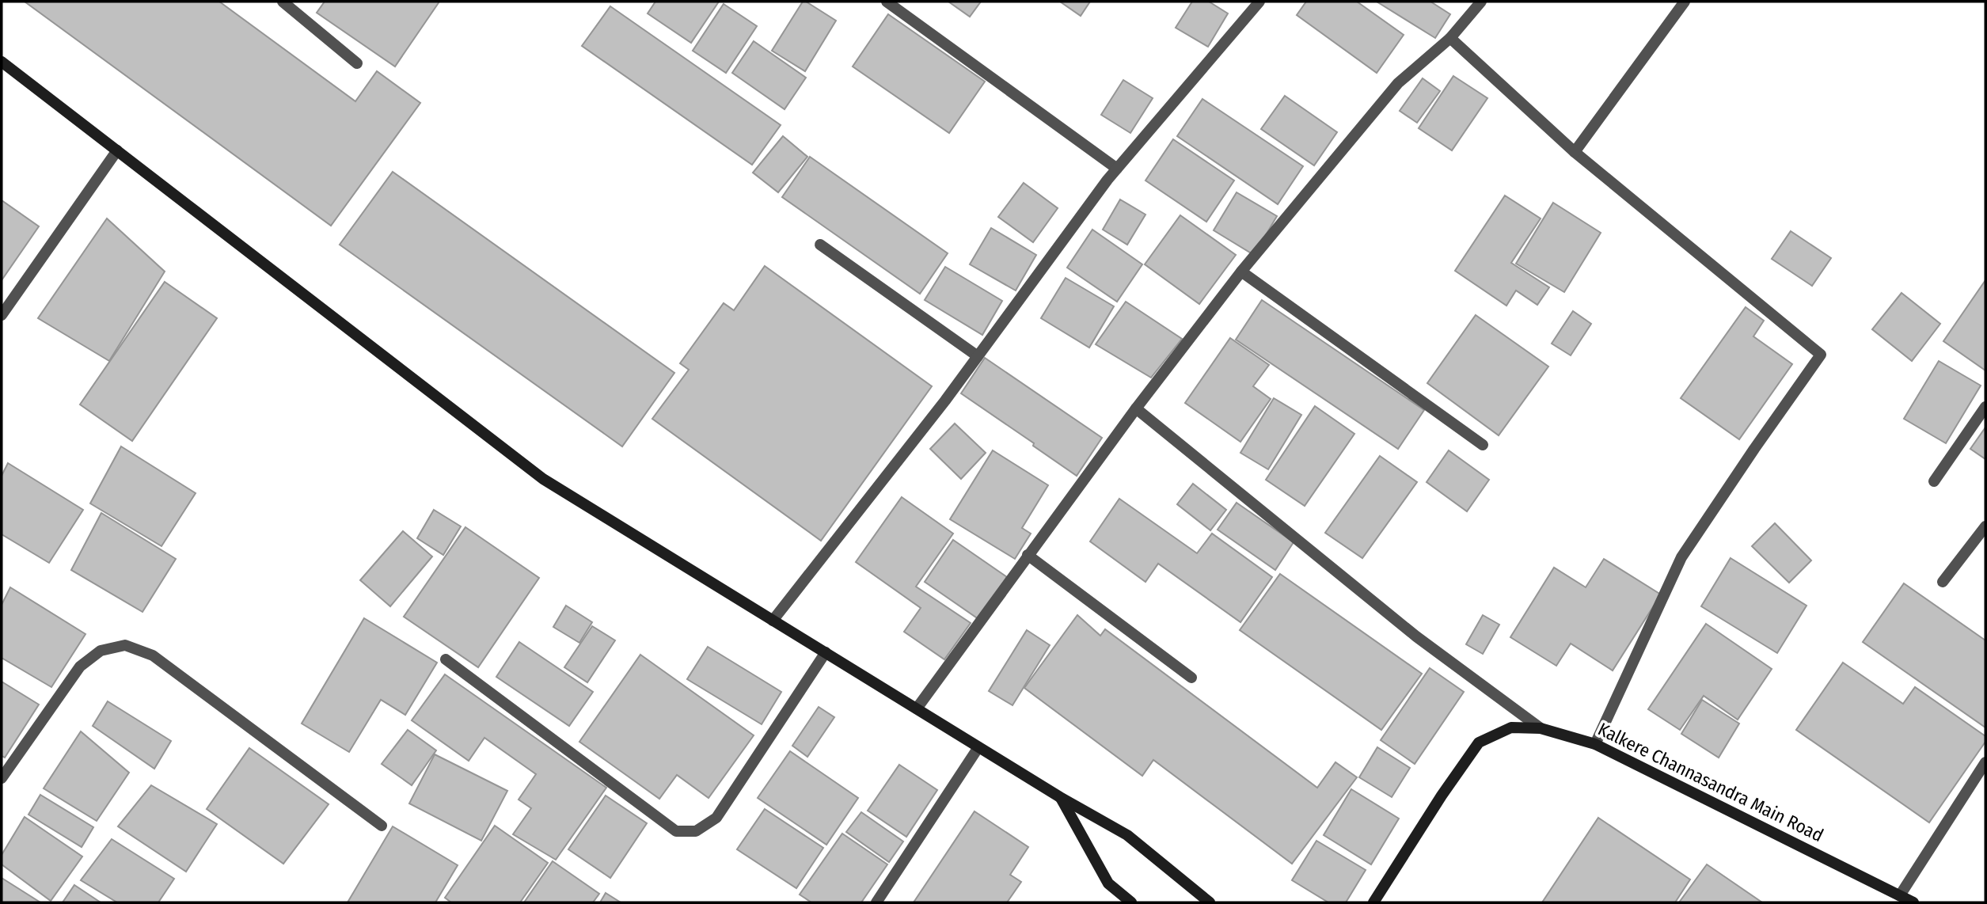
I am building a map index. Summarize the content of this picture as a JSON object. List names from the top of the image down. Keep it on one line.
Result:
{"streets":{"main road":["Kalkere Channasandra Main Road"]}}
